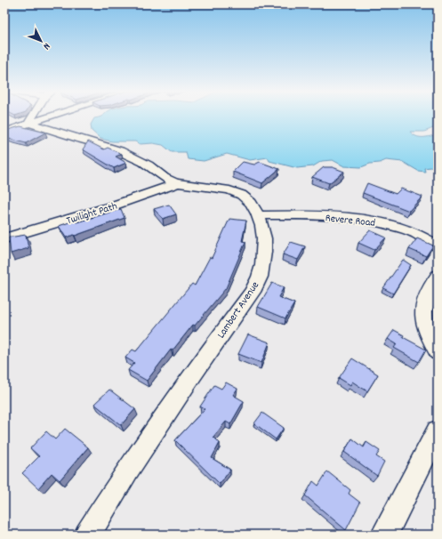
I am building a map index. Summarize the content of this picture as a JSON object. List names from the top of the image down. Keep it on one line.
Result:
{"streets":{"street":["Twilight Path","Revere Road","Lambert Avenue"]},"crossings":[["Twilight Path","Lambert Avenue"],["Revere Road","Lambert Avenue"]],"north":"bottom right"}
